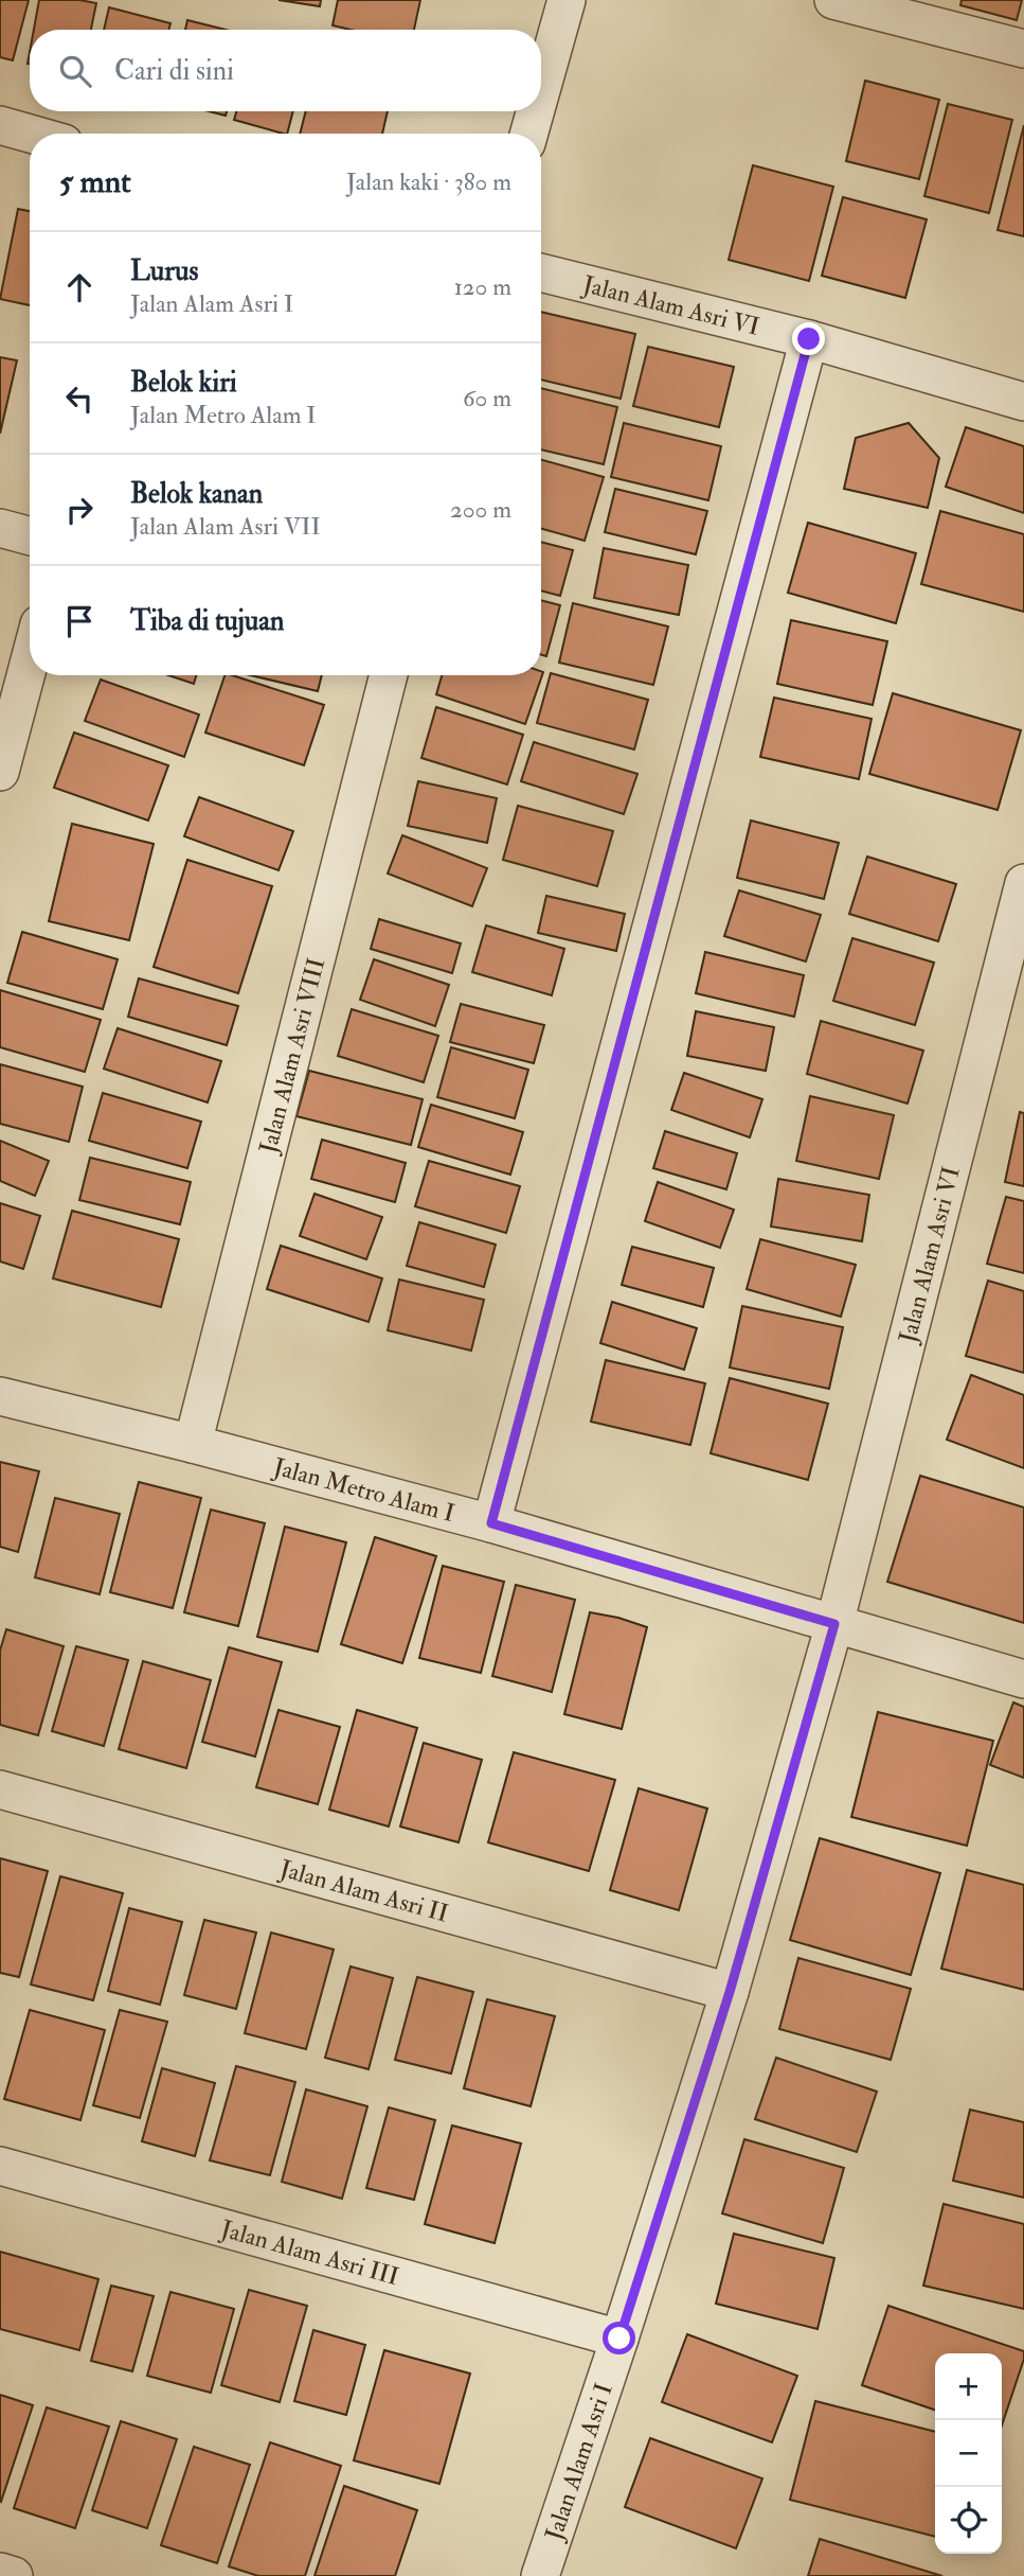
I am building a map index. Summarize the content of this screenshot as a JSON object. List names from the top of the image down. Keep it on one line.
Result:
{"streets":{"street":["Jalan Alam Asri VI","Jalan Alam Asri VIII","Jalan Metro Alam I","Jalan Alam Asri II","Jalan Alam Asri III","Jalan Alam Asri I"]},"crossings":[["Jalan Alam Asri VI","Jalan Metro Alam I"],["Jalan Alam Asri VI","Jalan Alam Asri I"],["Jalan Alam Asri VIII","Jalan Metro Alam I"],["Jalan Metro Alam I","Jalan Alam Asri I"],["Jalan Alam Asri II","Jalan Alam Asri I"],["Jalan Alam Asri III","Jalan Alam Asri I"]],"page":{"search":"Cari di sini","heading":["5 mnt","Jalan kaki · 380 m"],"list":[["Lurus","Jalan Alam Asri I","120 m"],["Belok kiri","Jalan Metro Alam I","60 m"],["Belok kanan","Jalan Alam Asri VII","200 m"],"Tiba di tujuan"],"map_buttons":["+","−"]}}
